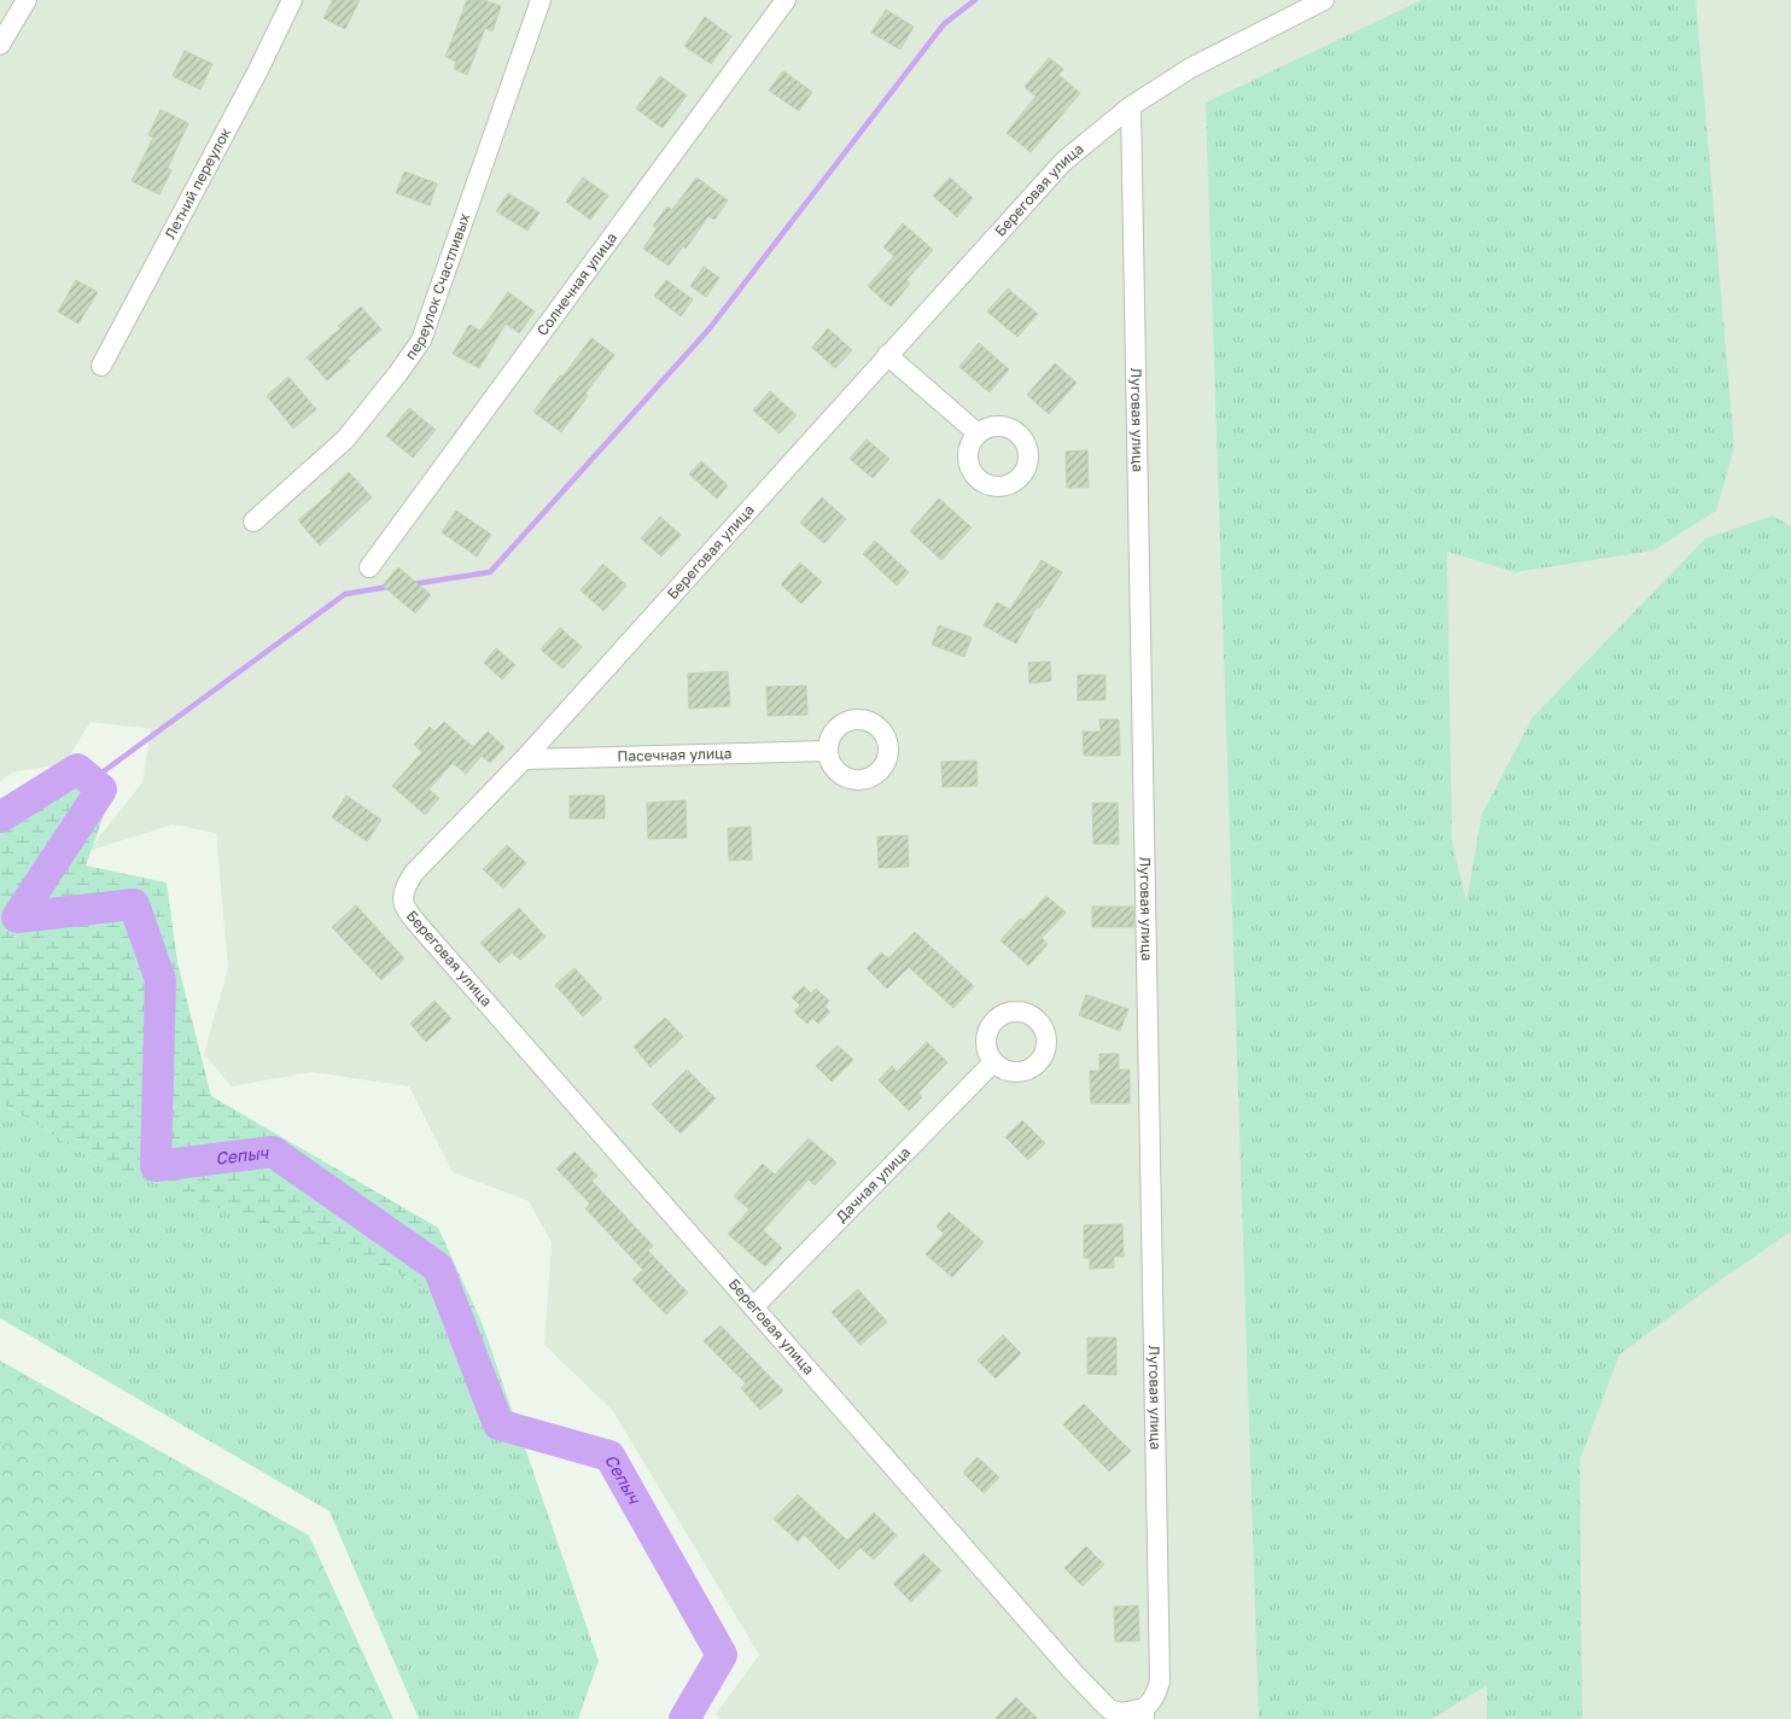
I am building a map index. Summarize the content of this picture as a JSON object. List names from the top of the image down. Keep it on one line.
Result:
{"streets":{"street":["Летний переулок","Береговая улица","Солнечная улица","переулок Счастливых","Луговая улица","Пасечная улица","Дачная улица"]},"crossings":[["Береговая улица","Луговая улица"],["Береговая улица","Пасечная улица"],["Береговая улица","Дачная улица"]],"water":["Сепыч"]}
